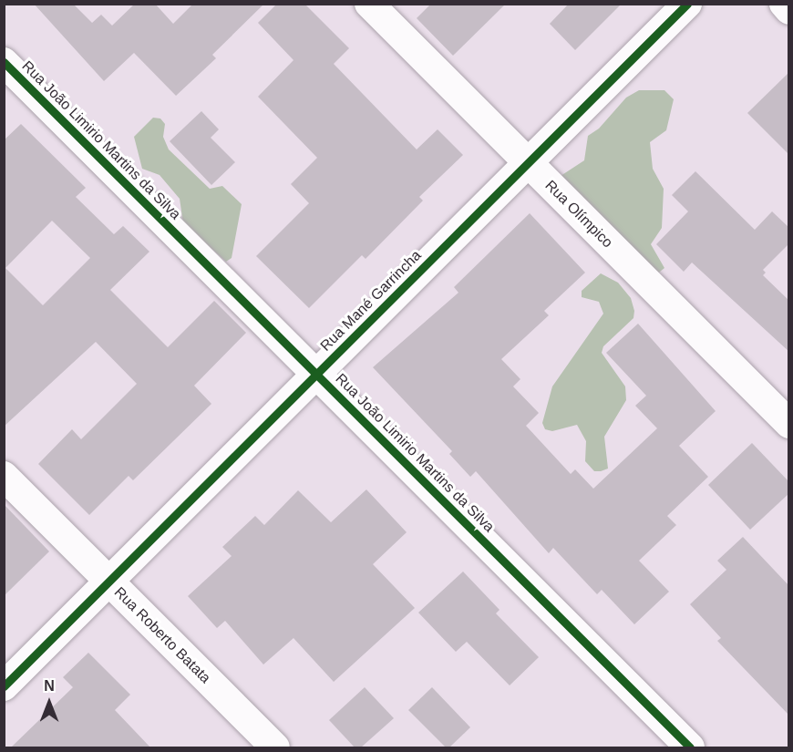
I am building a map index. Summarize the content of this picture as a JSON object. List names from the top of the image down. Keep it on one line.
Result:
{"streets":{"street":["Rua João Limirio Martins da Silva","Rua Olímpico","Rua Mané Garrincha","Rua Roberto Batata"]},"crossings":[["Rua João Limirio Martins da Silva","Rua Mané Garrincha"],["Rua Olímpico","Rua Mané Garrincha"],["Rua Mané Garrincha","Rua Roberto Batata"]],"north":"top"}
